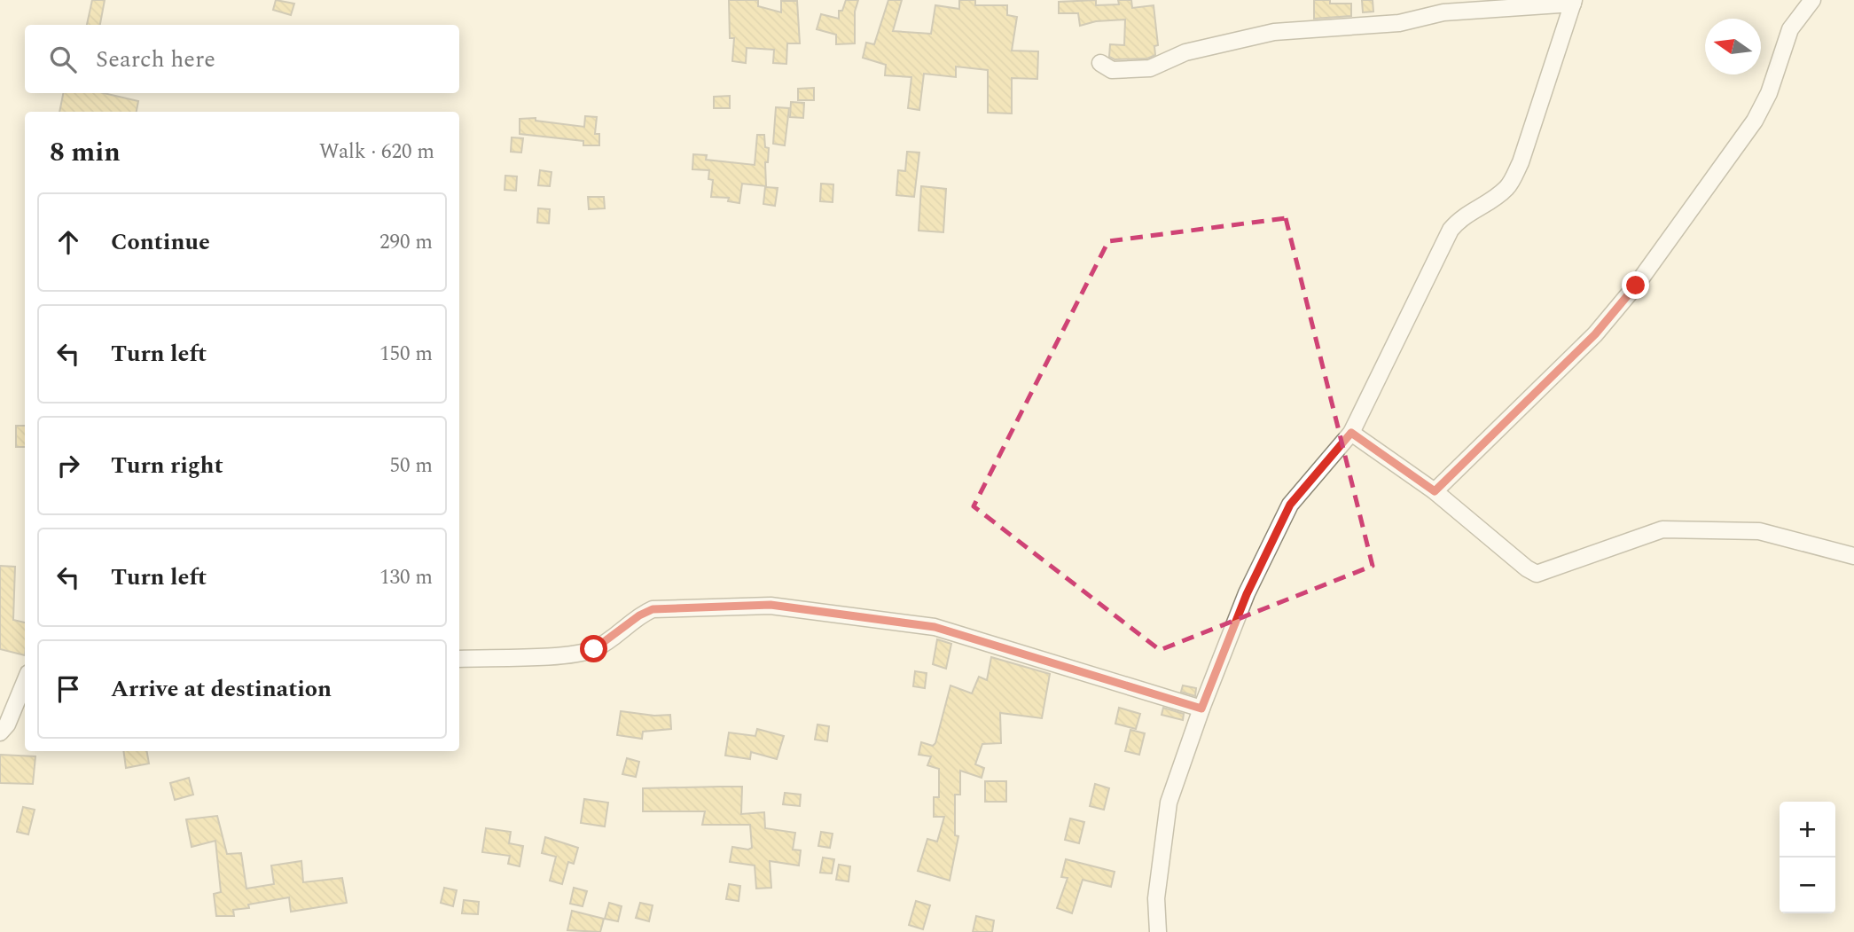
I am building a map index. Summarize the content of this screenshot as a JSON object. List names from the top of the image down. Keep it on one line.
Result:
{"north":"left","page":{"search":"Search here","heading":["8 min","Walk · 620 m"],"list":[["Continue","290 m"],["Turn left","150 m"],["Turn right","50 m"],["Turn left","130 m"],"Arrive at destination"],"map_buttons":["+","−"]}}
